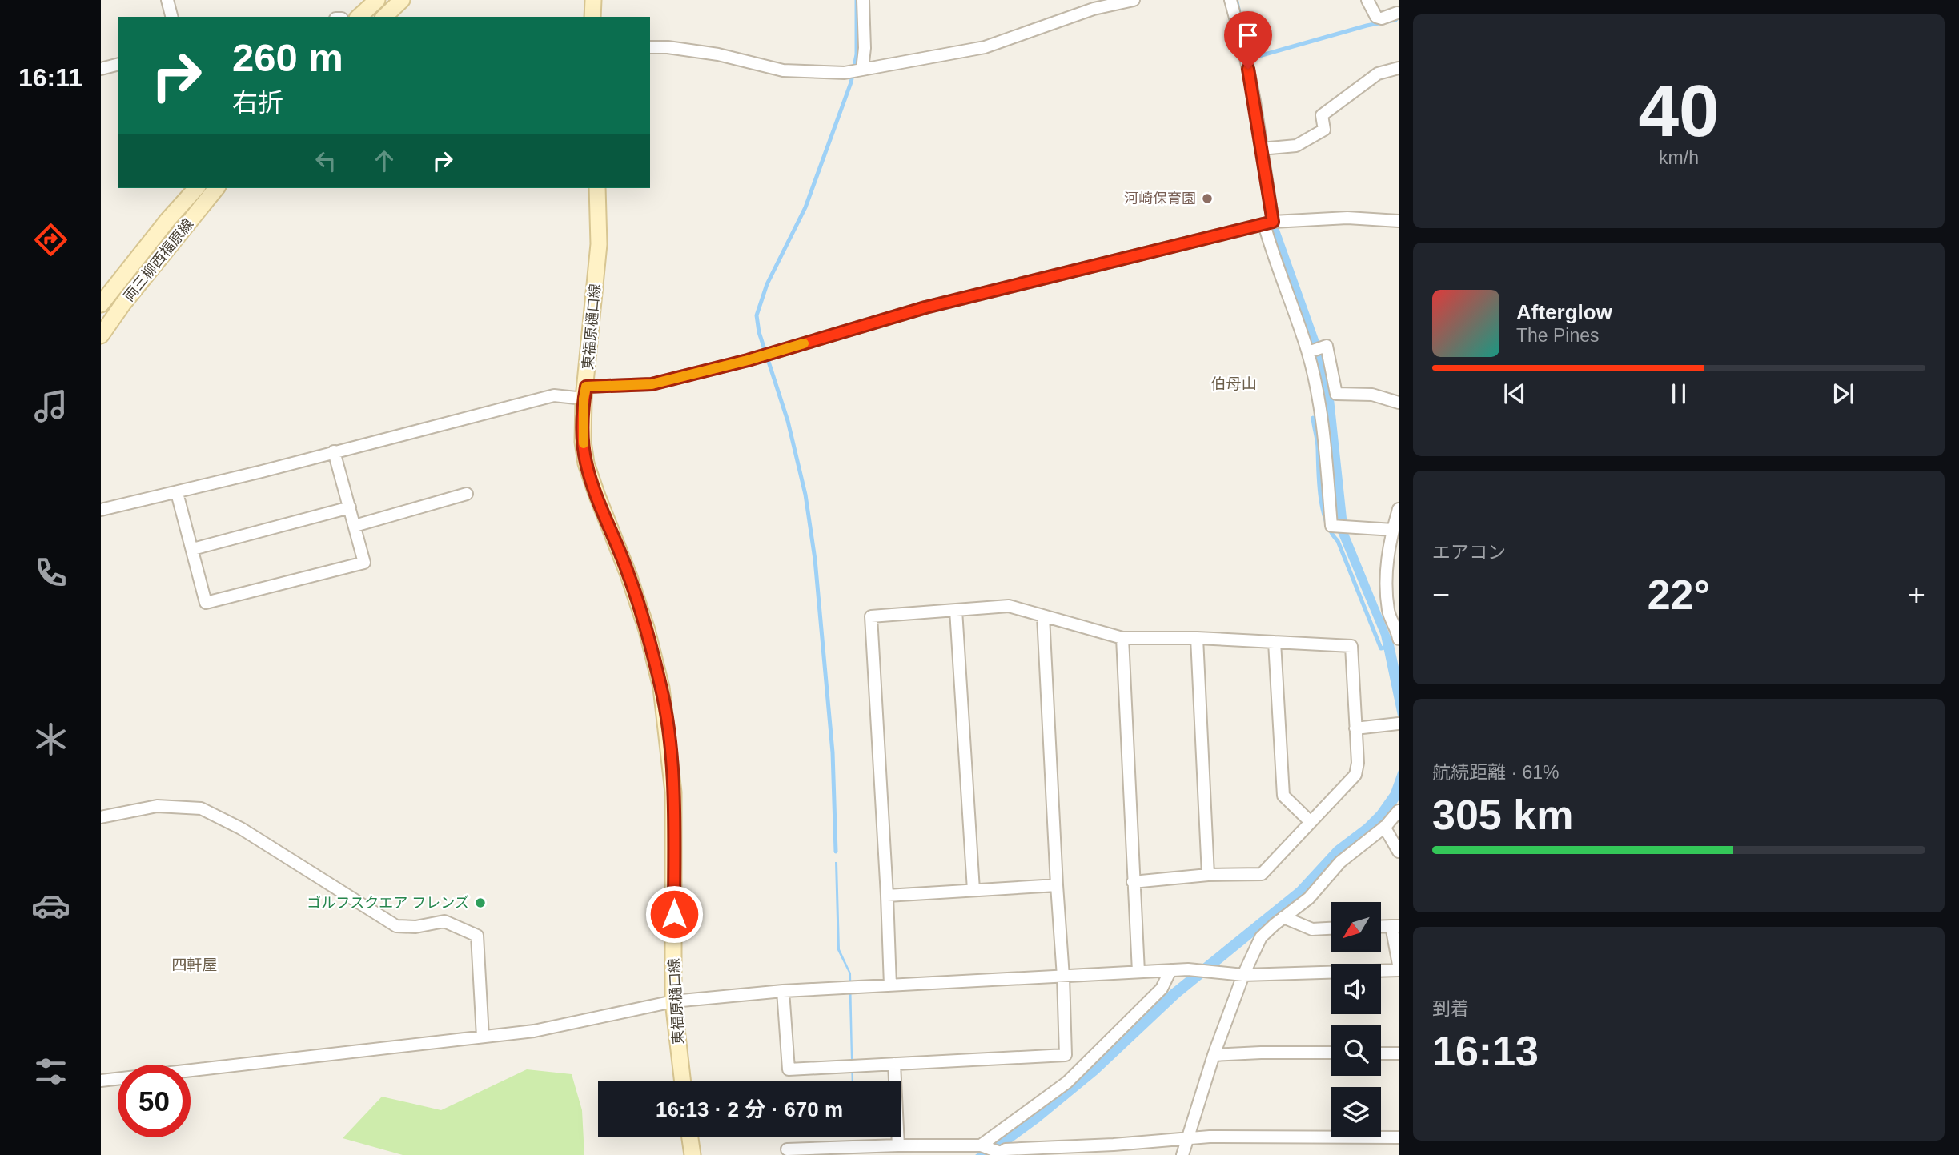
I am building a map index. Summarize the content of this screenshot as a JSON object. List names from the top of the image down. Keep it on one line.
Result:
{"streets":{"main road":["両三柳西福原線","東福原樋口線"]},"districts":["伯母山","四軒屋"],"places":["河崎保育園","ゴルフスクエア フレンズ"],"north":"bottom left","page":{"tabs":"16:11","tile":[["40","km/h"],"エアコン",["航続距離 · 61%","305 km"],["到着","16:13"]],"turn":["260 m","右折"],"song":["Afterglow","The Pines"],"heat":["−","22°","+"],"limit":"50","trip":"16:13 · 2 分 · 670 m"}}
